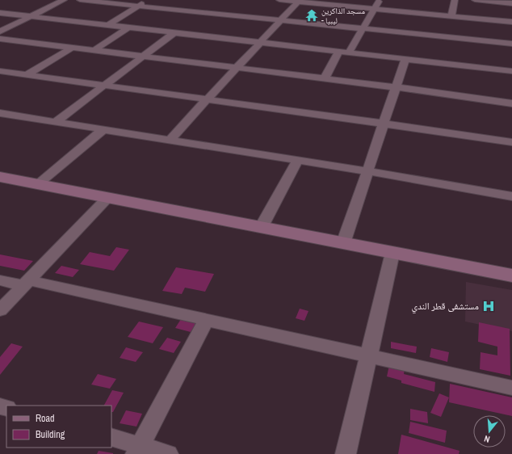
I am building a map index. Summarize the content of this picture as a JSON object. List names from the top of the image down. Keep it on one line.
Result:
{"places":{"temple":["مسجد الذاكرين - ليبيا"],"hospital":["مستشفى قطر الندي"]},"legend":["Road","Building"],"north":"bottom"}
